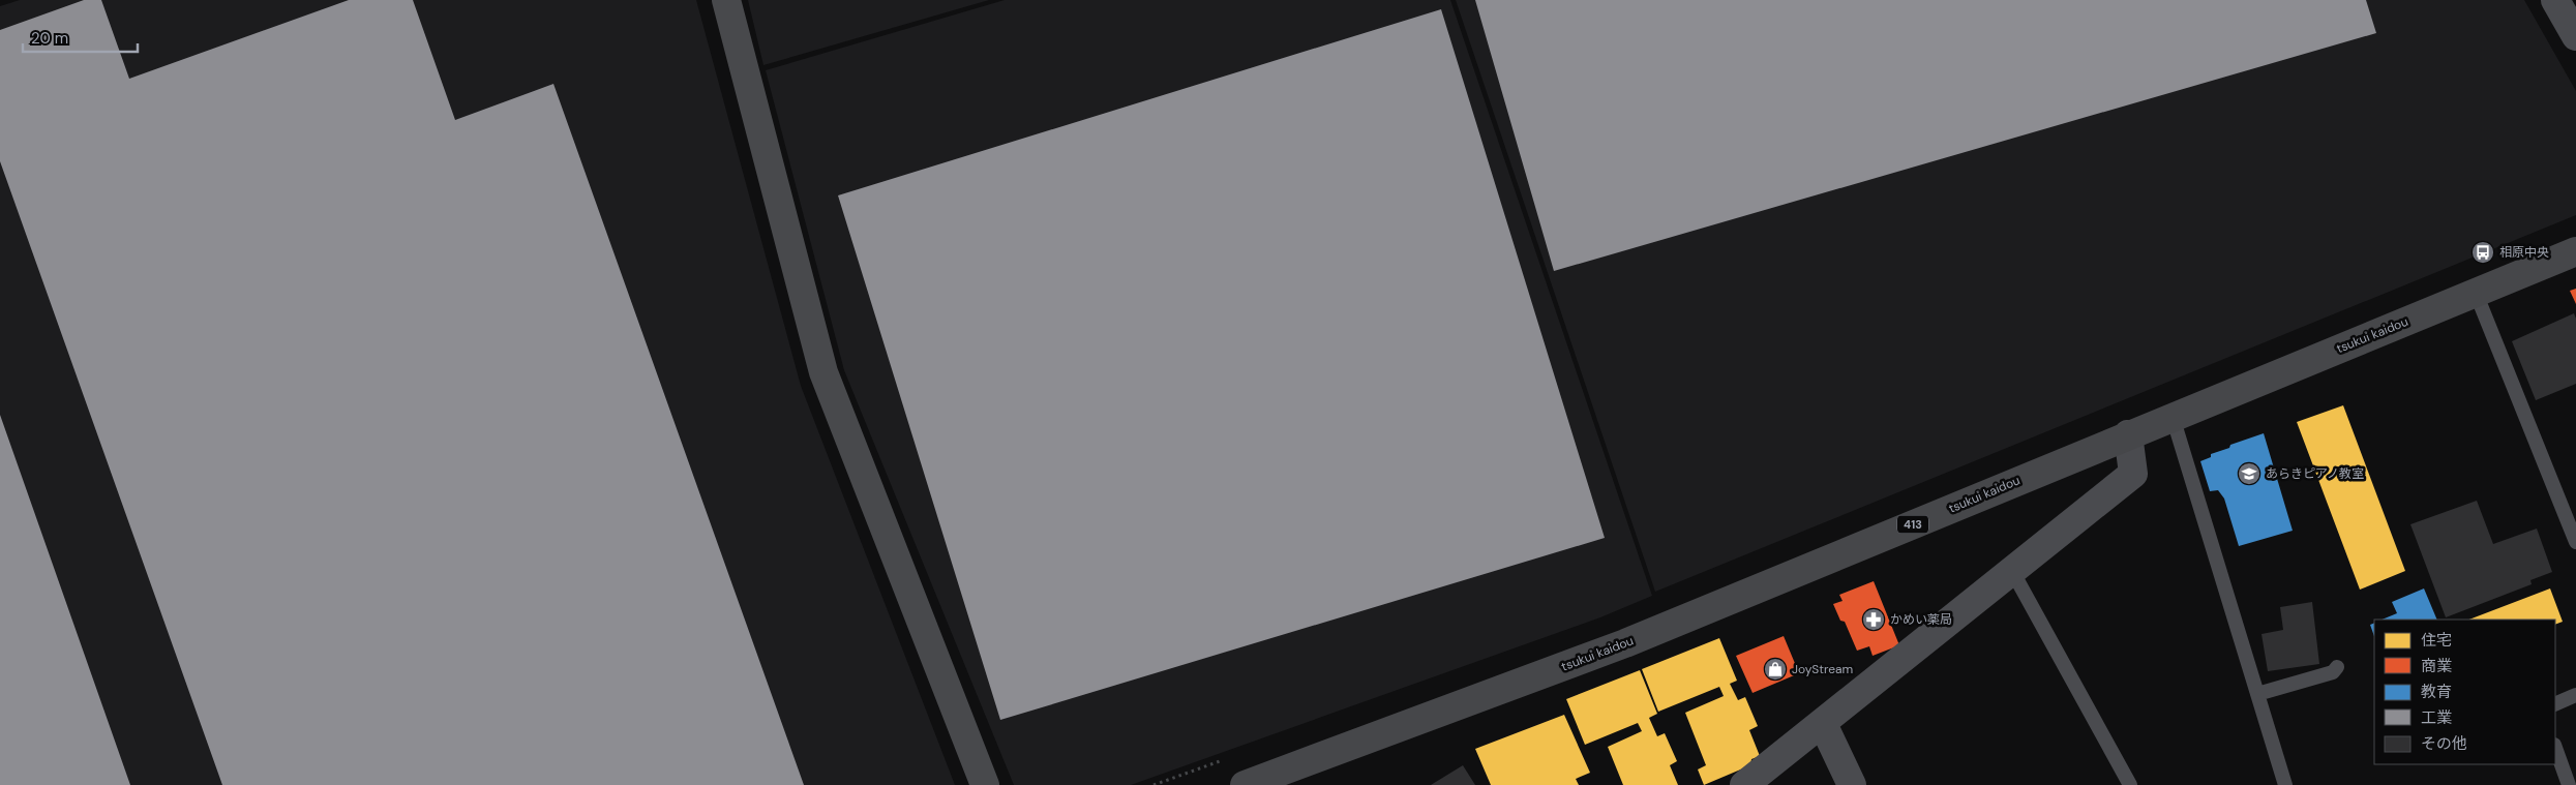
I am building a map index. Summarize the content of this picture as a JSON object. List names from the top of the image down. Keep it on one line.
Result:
{"streets":{"highway":["tsukui kaidou","413"]},"places":{"bus stop":["相原中央"],"school or university":["あらきピアノ教室"],"pharmacy":["かめい薬局"],"shop":["JoyStream"]},"legend":["住宅","商業","教育","工業","その他"],"scale_bar":"20 m"}
